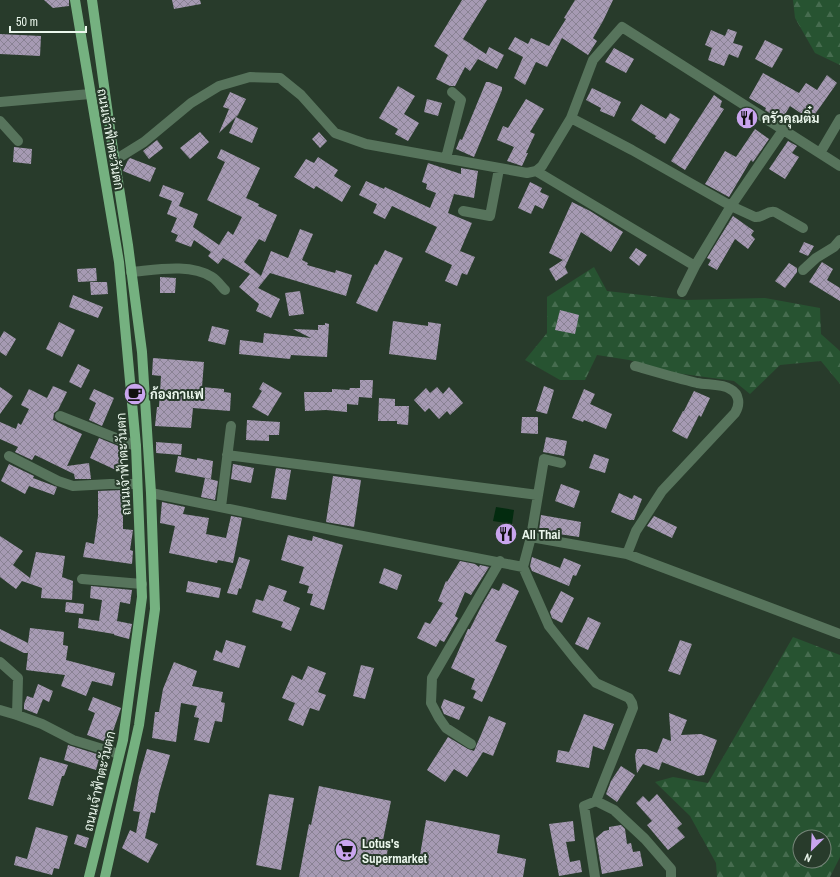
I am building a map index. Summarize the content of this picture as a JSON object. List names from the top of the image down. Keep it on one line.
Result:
{"streets":{"main road":["ถนนเจ้าฟ้าตะวันตก"]},"places":{"restaurant":["ครัวคุณติ๋ม","All Thai"],"cafe":["ก้องกาแฟ"],"supermarket":["Lotus's Supermarket"]},"scale_bar":"50 m","north":"bottom left"}
